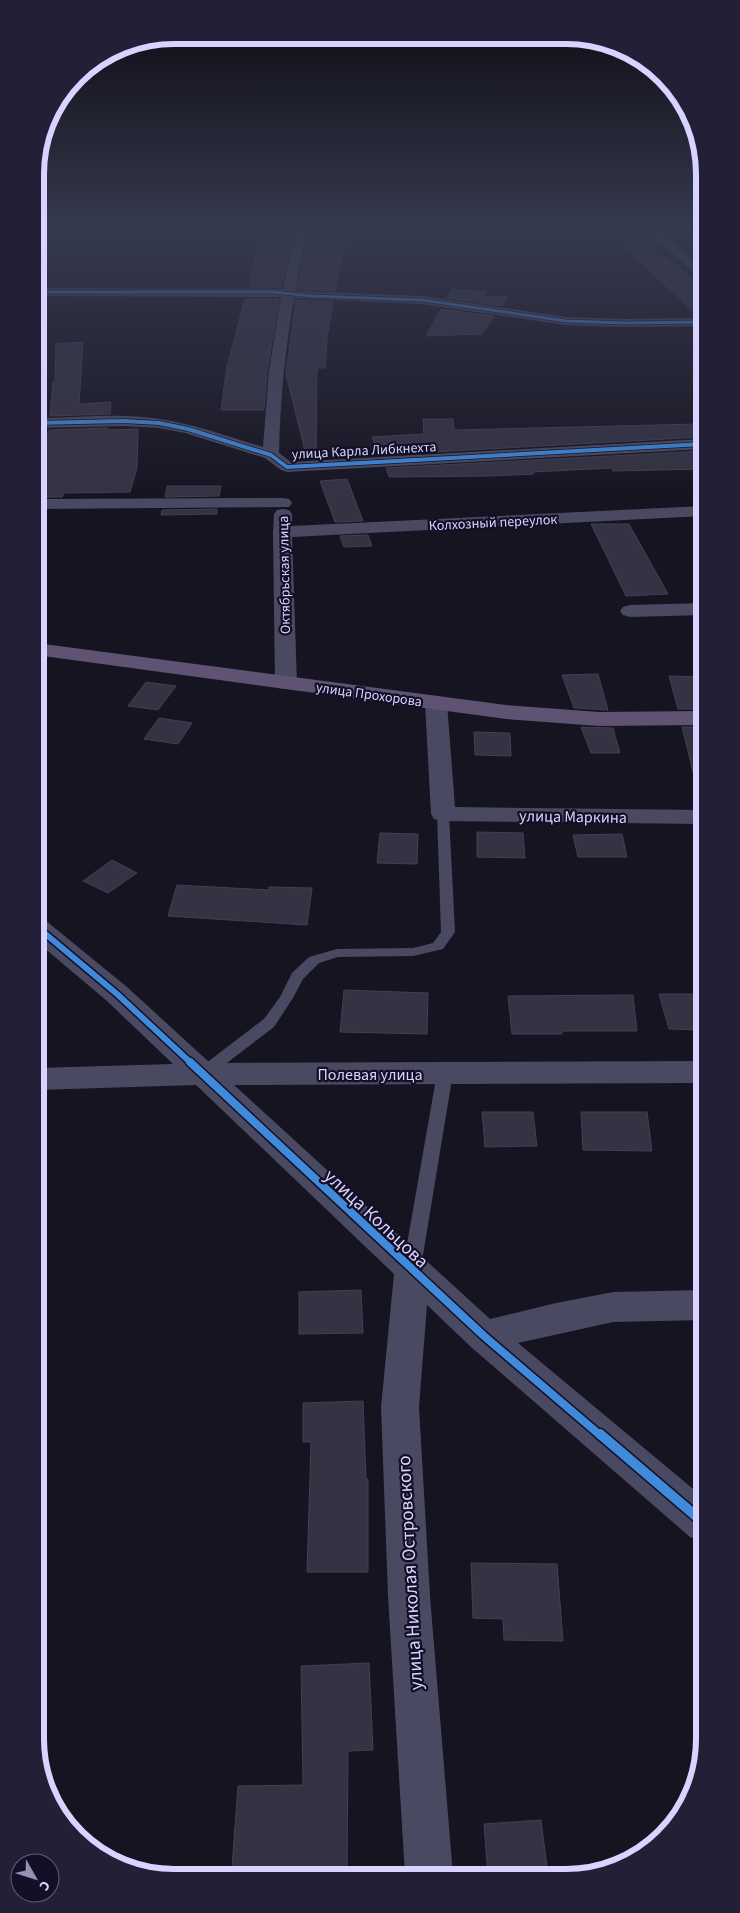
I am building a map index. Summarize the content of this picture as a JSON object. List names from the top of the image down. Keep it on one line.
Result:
{"streets":{"main road":["улица Прохорова"],"street":["улица Карла Либкнехта","Колхозный переулок","Октябрьская улица","улица Маркина","Полевая улица","улица Кольцова","улица Николая Островского"]},"crossings":[["улица Карла Либкнехта","Октябрьская улица"],["Колхозный переулок","Октябрьская улица"],["Октябрьская улица","улица Прохорова"],["Полевая улица","улица Кольцова"],["улица Кольцова","улица Николая Островского"]],"north":"bottom right"}
